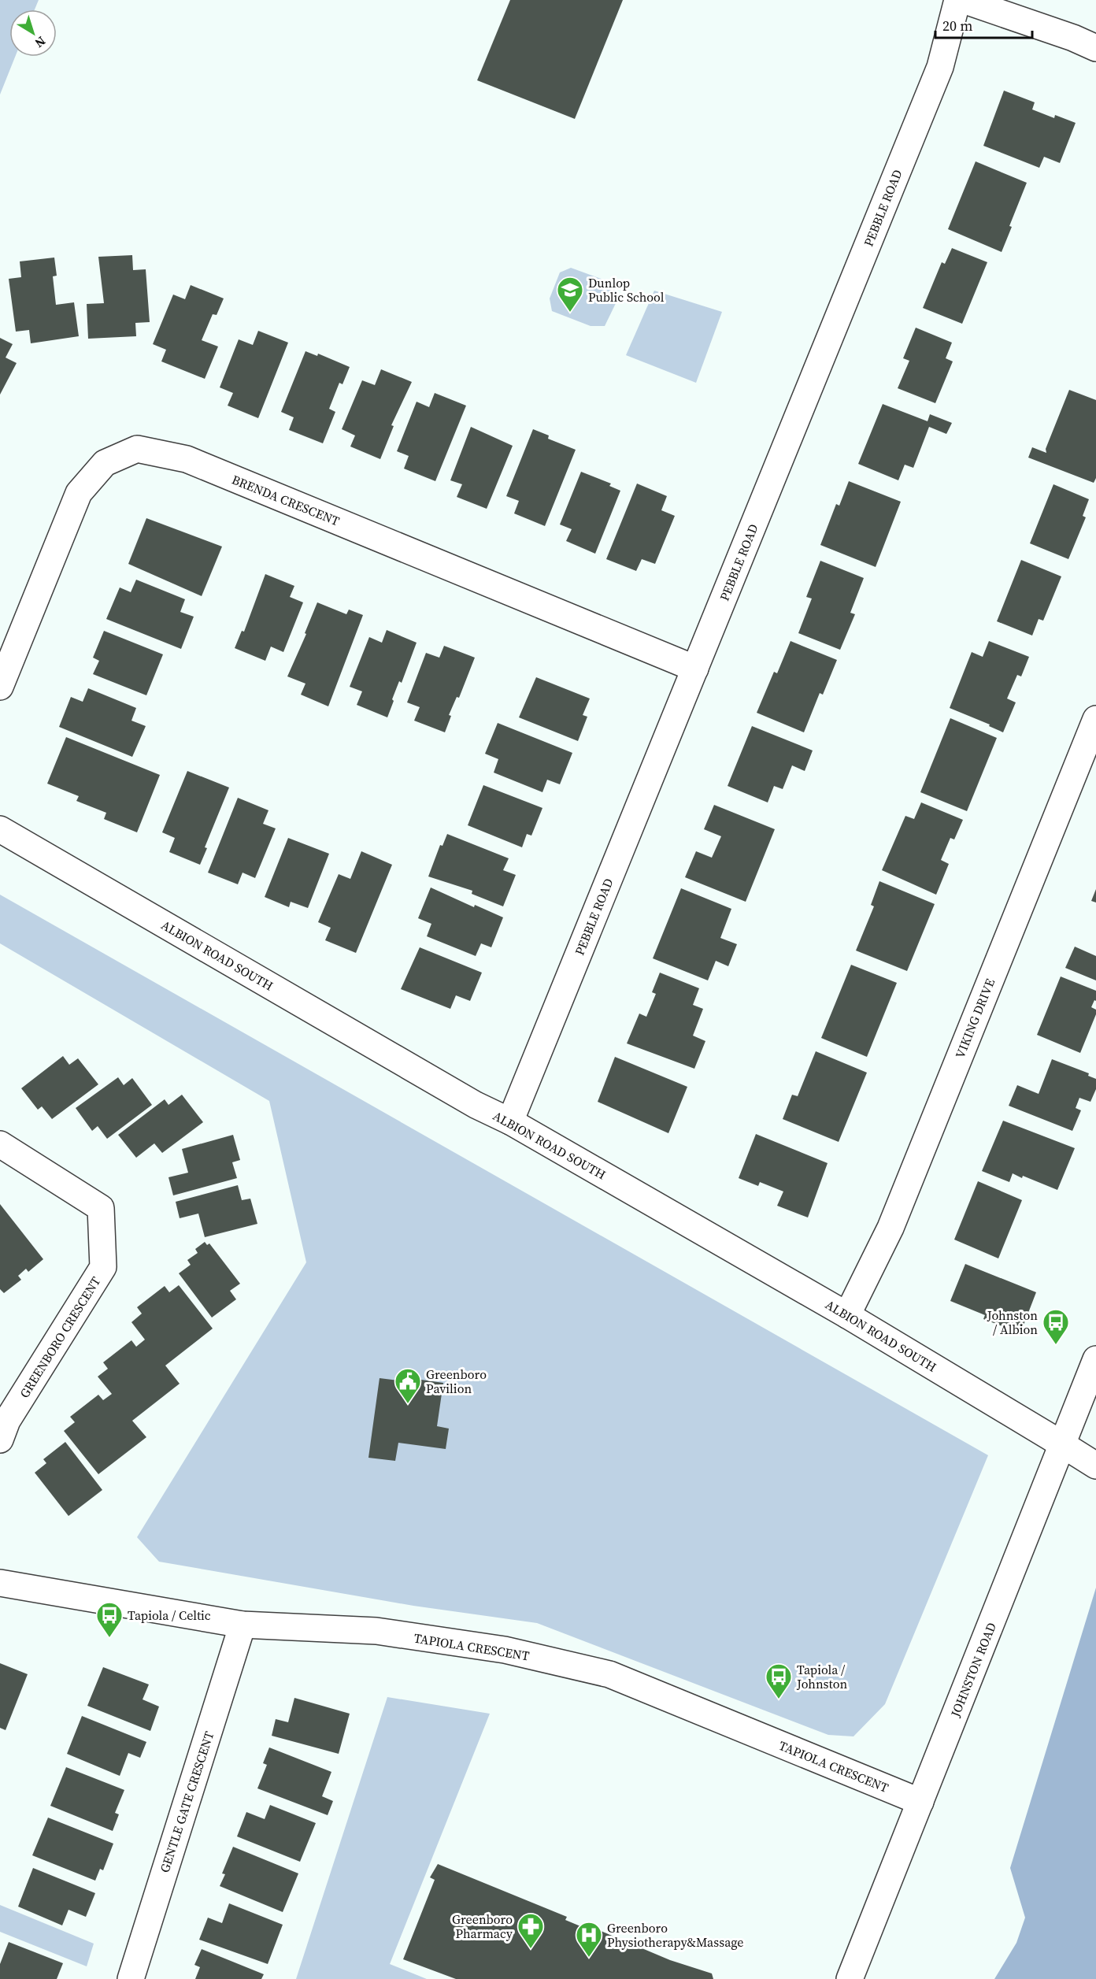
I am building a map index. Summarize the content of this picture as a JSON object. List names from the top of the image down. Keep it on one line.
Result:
{"streets":{"street":["PEBBLE ROAD","BRENDA CRESCENT","ALBION ROAD SOUTH","VIKING DRIVE","GREENBORO CRESCENT","TAPIOLA CRESCENT","JOHNSTON ROAD","GENTLE GATE CRESCENT"]},"crossings":[["PEBBLE ROAD","BRENDA CRESCENT"],["PEBBLE ROAD","ALBION ROAD SOUTH"],["ALBION ROAD SOUTH","VIKING DRIVE"],["ALBION ROAD SOUTH","JOHNSTON ROAD"],["TAPIOLA CRESCENT","JOHNSTON ROAD"],["TAPIOLA CRESCENT","GENTLE GATE CRESCENT"]],"places":{"school or university":["Dunlop Public School"],"bus stop":["Johnston / Albion","Tapiola / Celtic","Tapiola / Johnston"],"public building":["Greenboro Pavilion"],"pharmacy":["Greenboro Pharmacy"],"hospital":["Greenboro Physiotherapy&Massage"]},"scale_bar":"20 m","north":"bottom right"}
